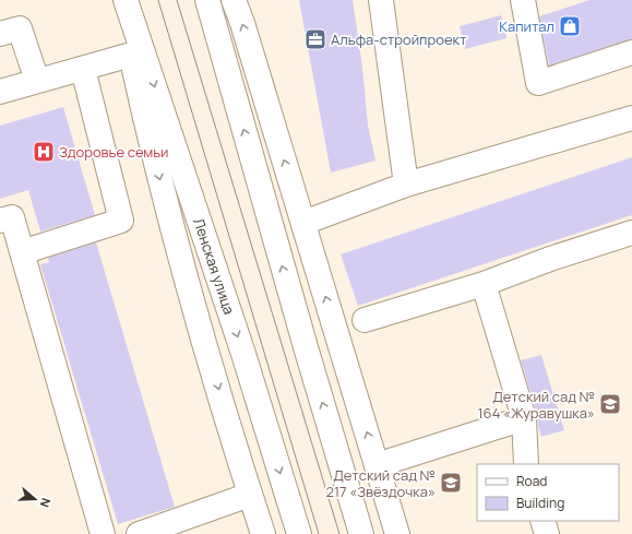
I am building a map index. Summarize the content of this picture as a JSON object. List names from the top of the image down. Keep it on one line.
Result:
{"streets":{"main road":["Ленская улица"]},"places":{"shop":["Капитал"],"office":["Альфа-стройпроект"],"hospital":["Здоровье семьи"],"school or university":["Детский сад № 164 «Журавушка»","Детский сад № 217 «Звёздочка»"]},"legend":["Road","Building"],"north":"right"}
